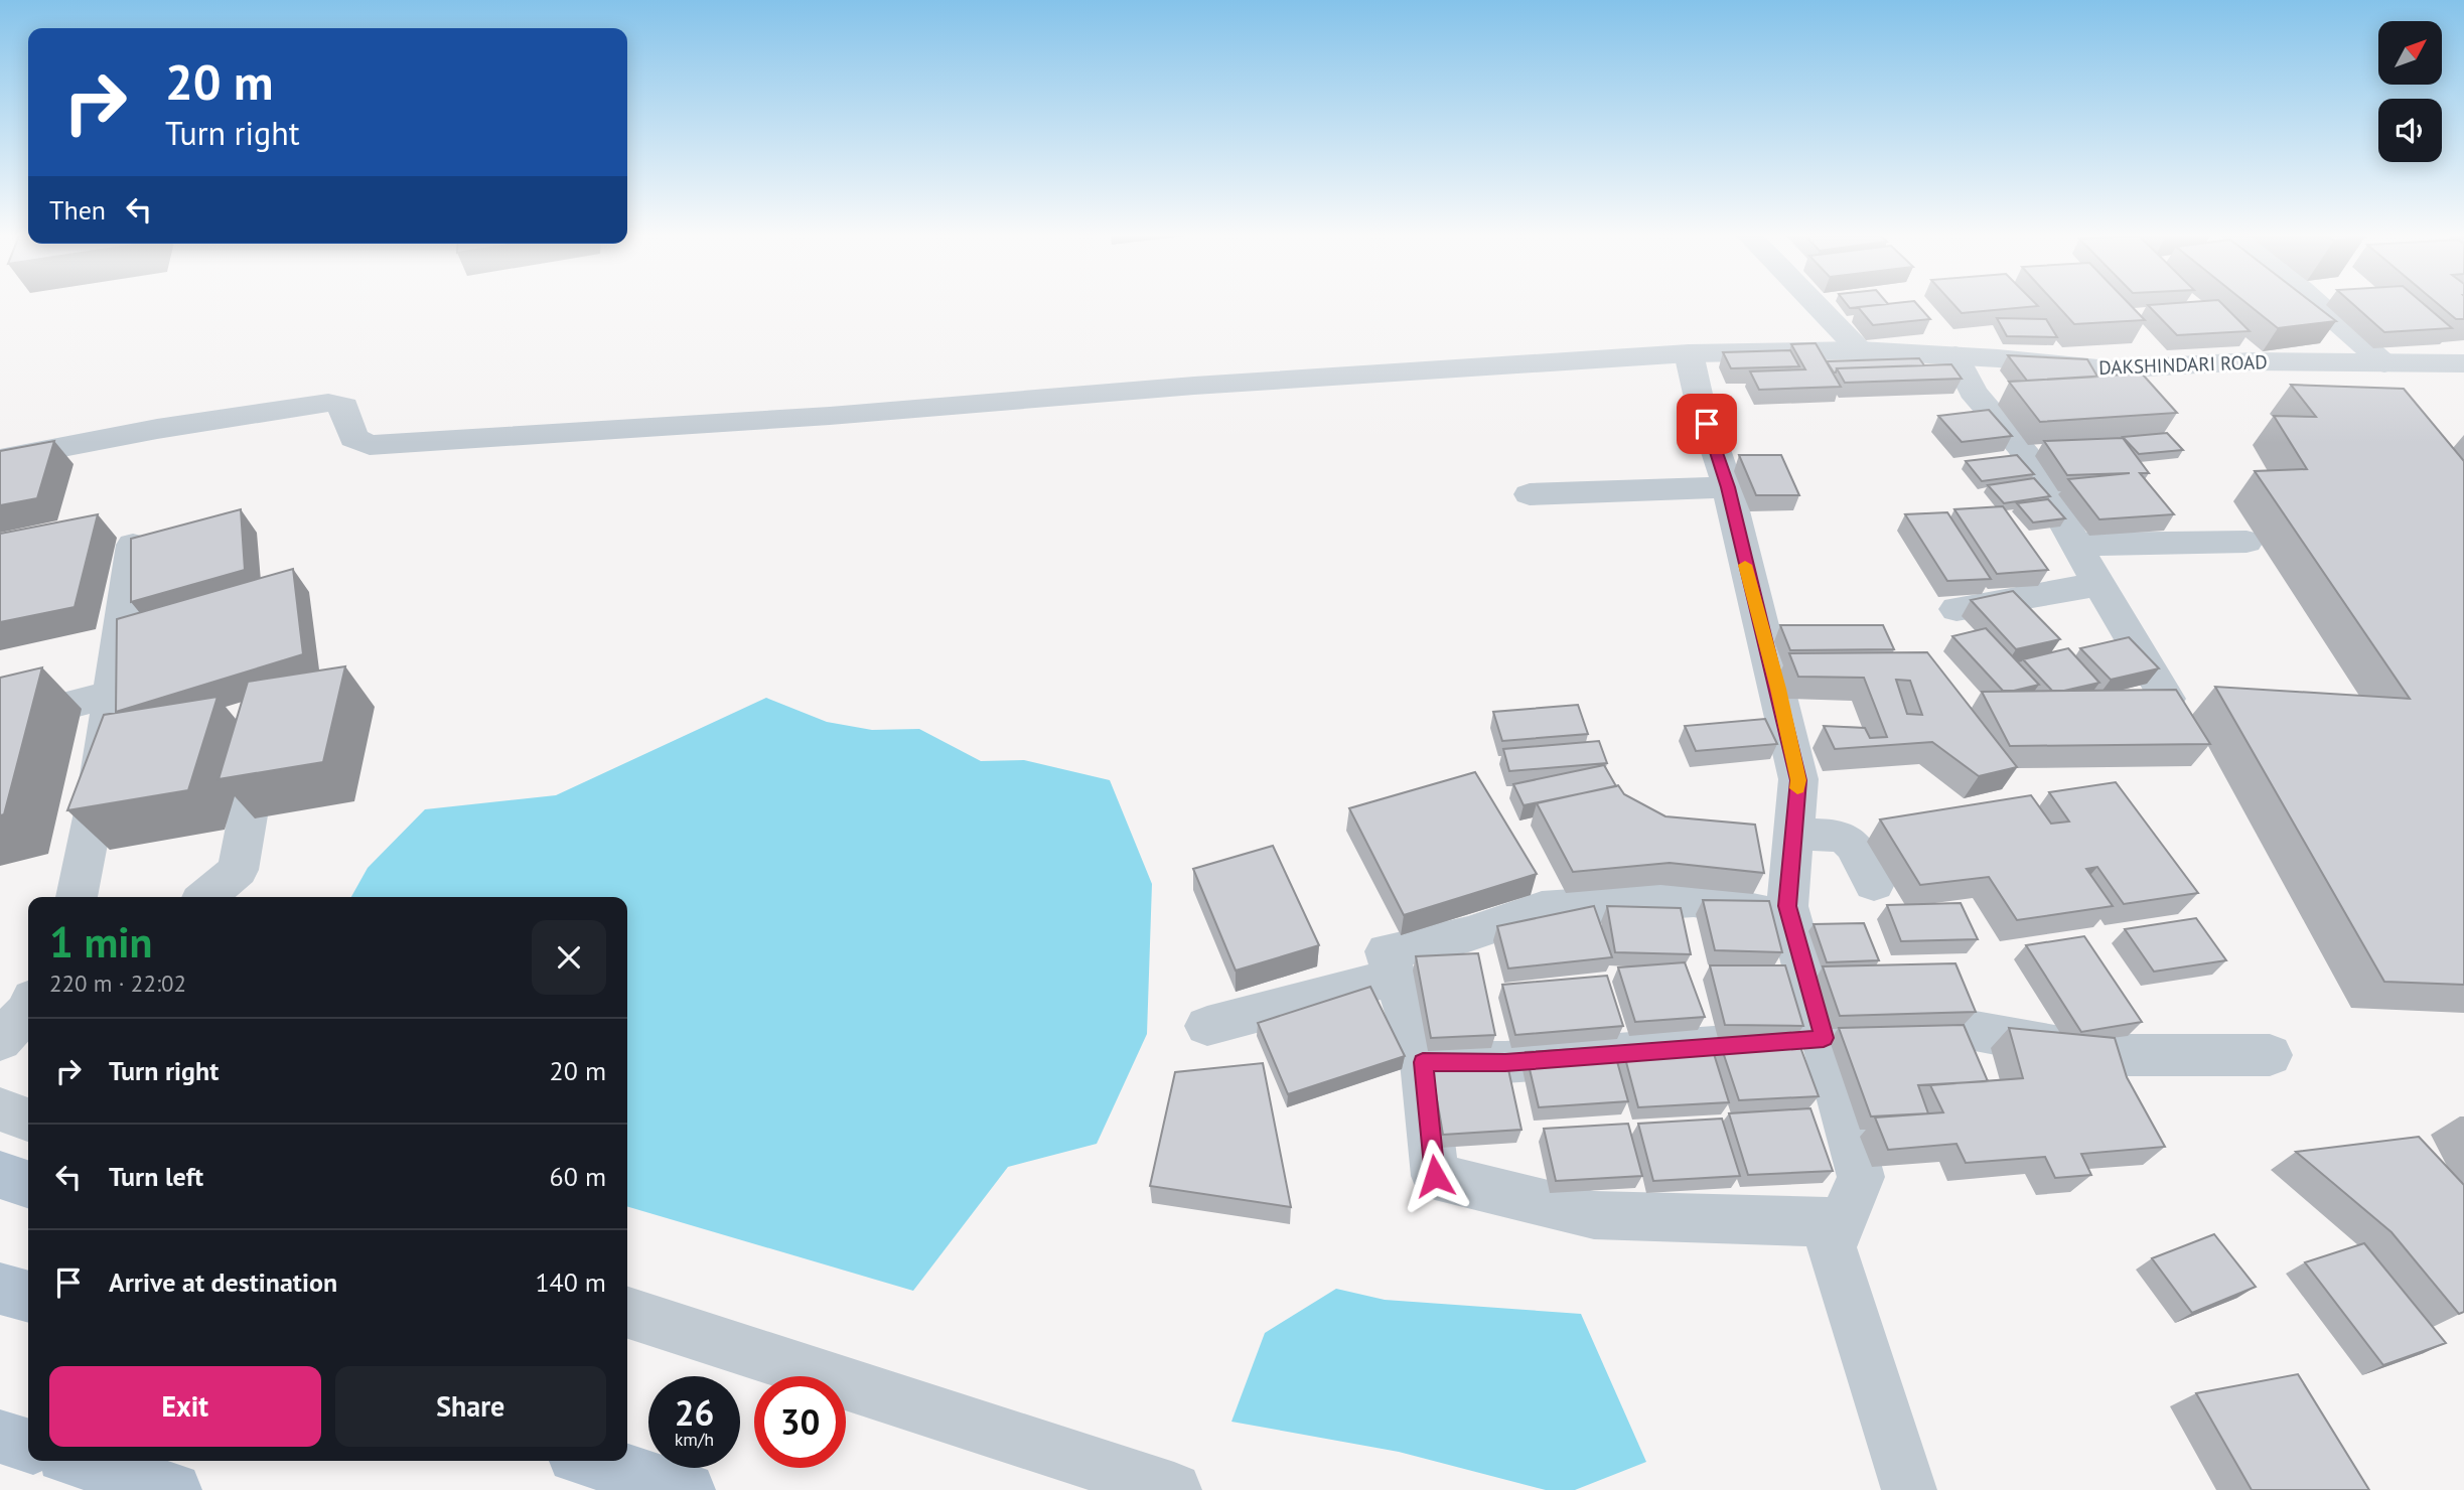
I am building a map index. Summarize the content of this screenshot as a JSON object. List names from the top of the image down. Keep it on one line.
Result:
{"streets":{"street":["DAKSHINDARI ROAD"]},"north":"top right","page":{"turn":["20 m","Turn right"],"then":"Then","heading":["1 min","220 m · 22:02"],"list":[{"name":"Turn right","value":"20 m"},{"name":"Turn left","value":"60 m"},{"name":"Arrive at destination","value":"140 m"}],"buttons":["Exit","Share"],"speed":"26 km/h","limit":"30"}}
